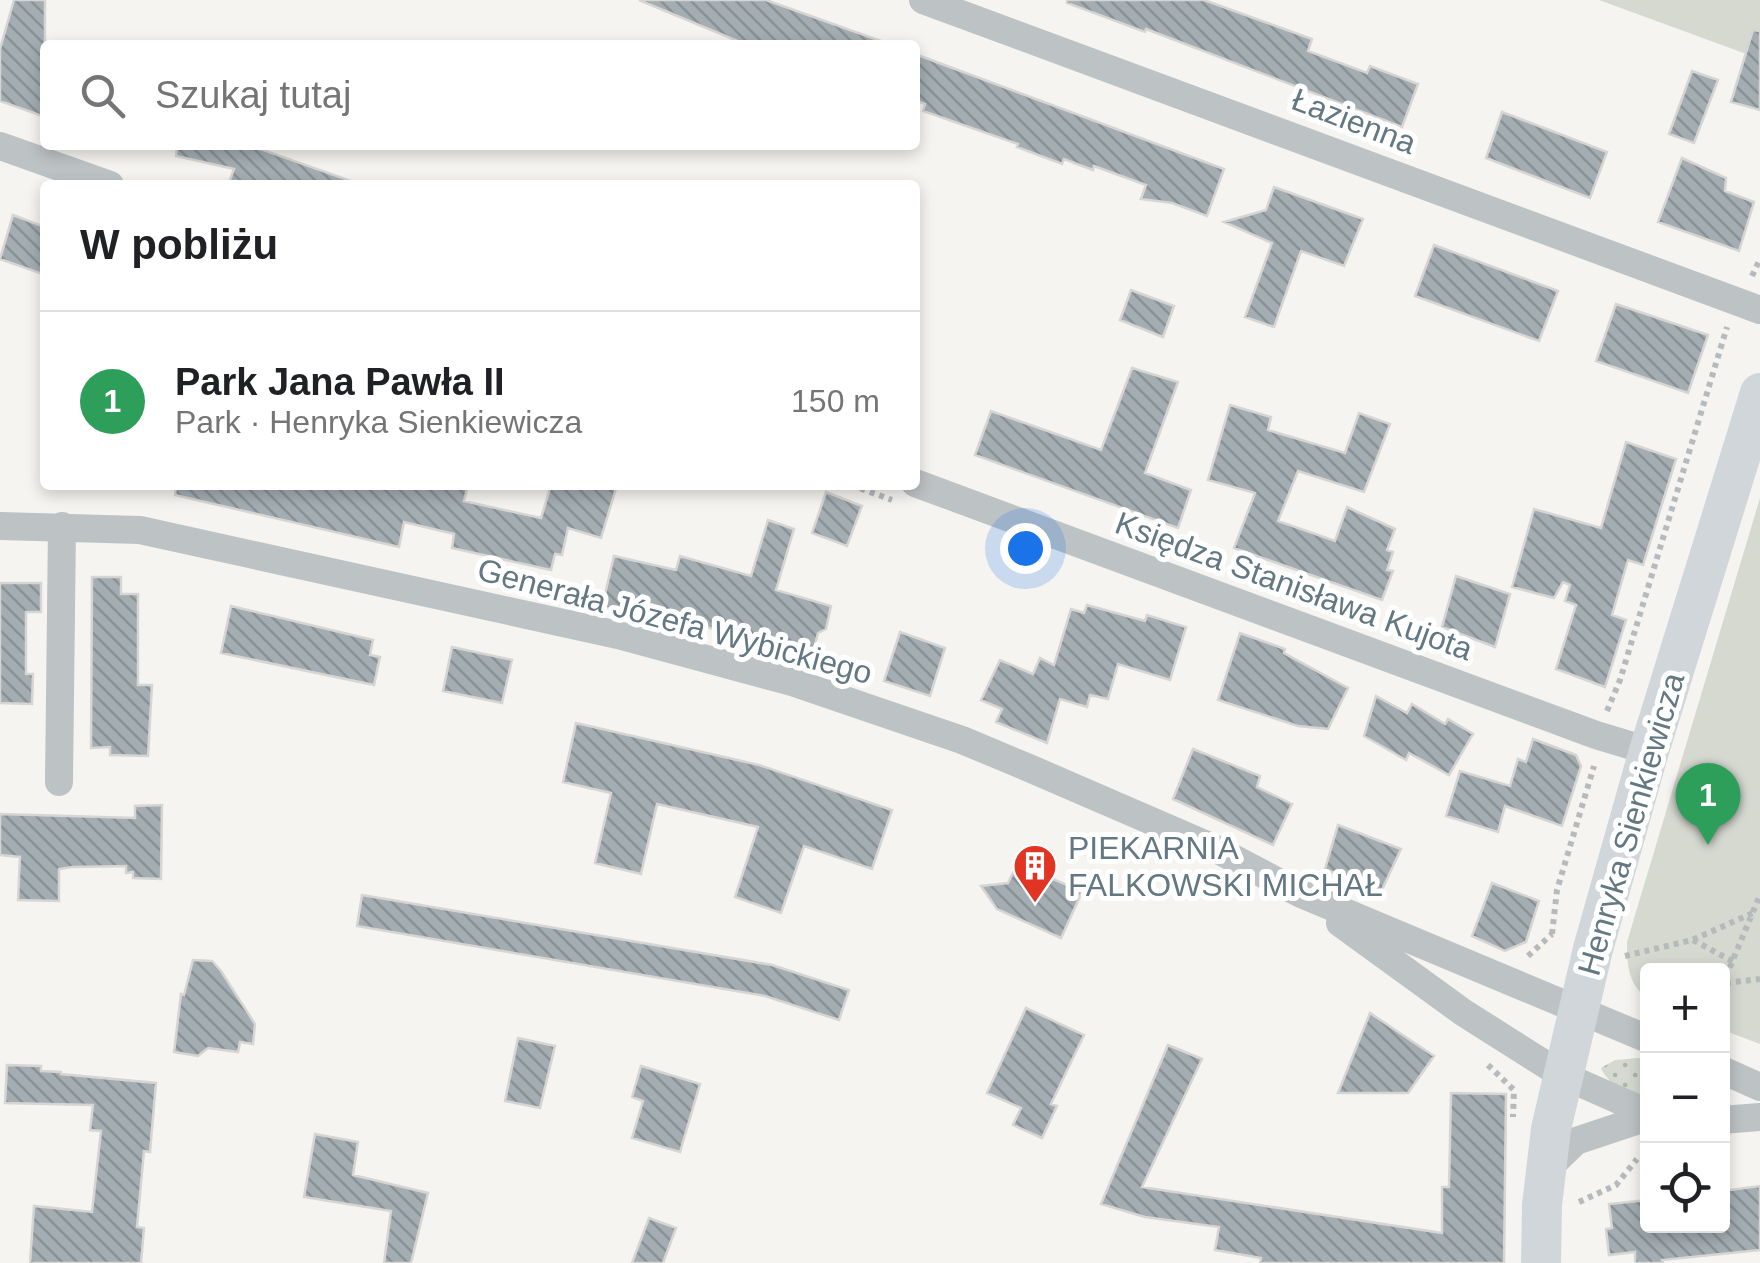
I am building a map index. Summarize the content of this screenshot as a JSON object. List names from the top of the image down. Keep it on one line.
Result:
{"streets":{"main road":["Henryka Sienkiewicza"],"street":["Łazienna","Księdza Stanisława Kujota","Generała Józefa Wybickiego"]},"crossings":[["Księdza Stanisława Kujota","Henryka Sienkiewicza"],["Generała Józefa Wybickiego","Henryka Sienkiewicza"]],"places":{"building":["PIEKARNIA FALKOWSKI MICHAŁ"]},"page":{"search":"Szukaj tutaj","heading":"W pobliżu","list":[{"mark":"1","name":"Park Jana Pawła II","note":"Park · Henryka Sienkiewicza","value":"150 m"}],"pins":"1","map_buttons":["+","−"]}}
